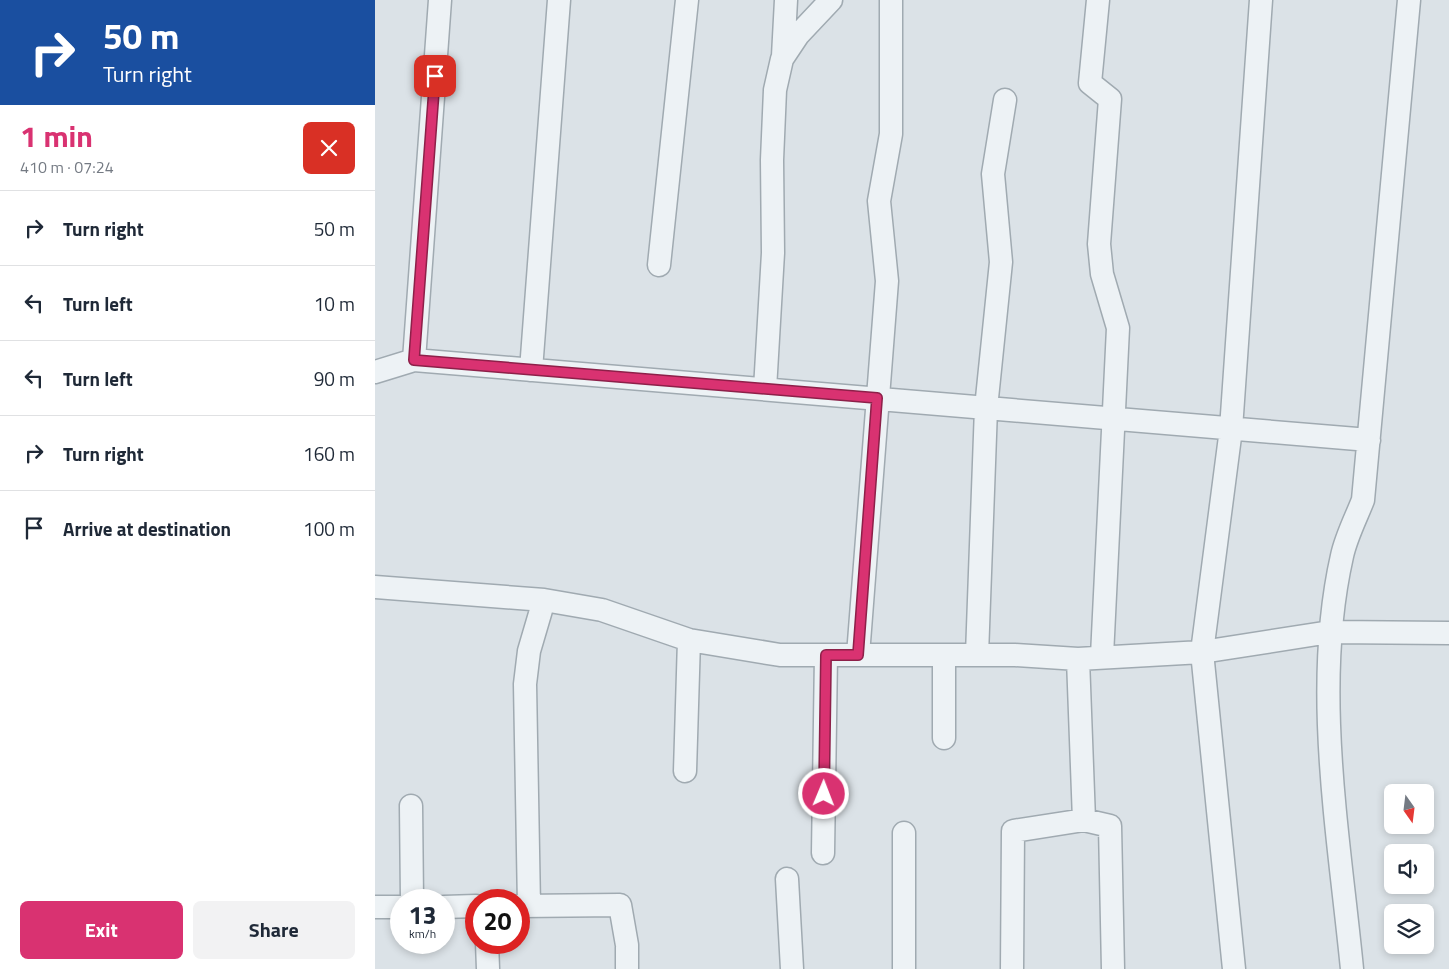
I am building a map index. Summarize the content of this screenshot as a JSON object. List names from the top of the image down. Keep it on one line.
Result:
{"north":"bottom","page":{"turn":["50 m","Turn right"],"heading":["1 min","410 m · 07:24"],"list":[{"name":"Turn right","value":"50 m"},{"name":"Turn left","value":"10 m"},{"name":"Turn left","value":"90 m"},{"name":"Turn right","value":"160 m"},{"name":"Arrive at destination","value":"100 m"}],"speed":"13 km/h","limit":"20","buttons":["Exit","Share"]}}
